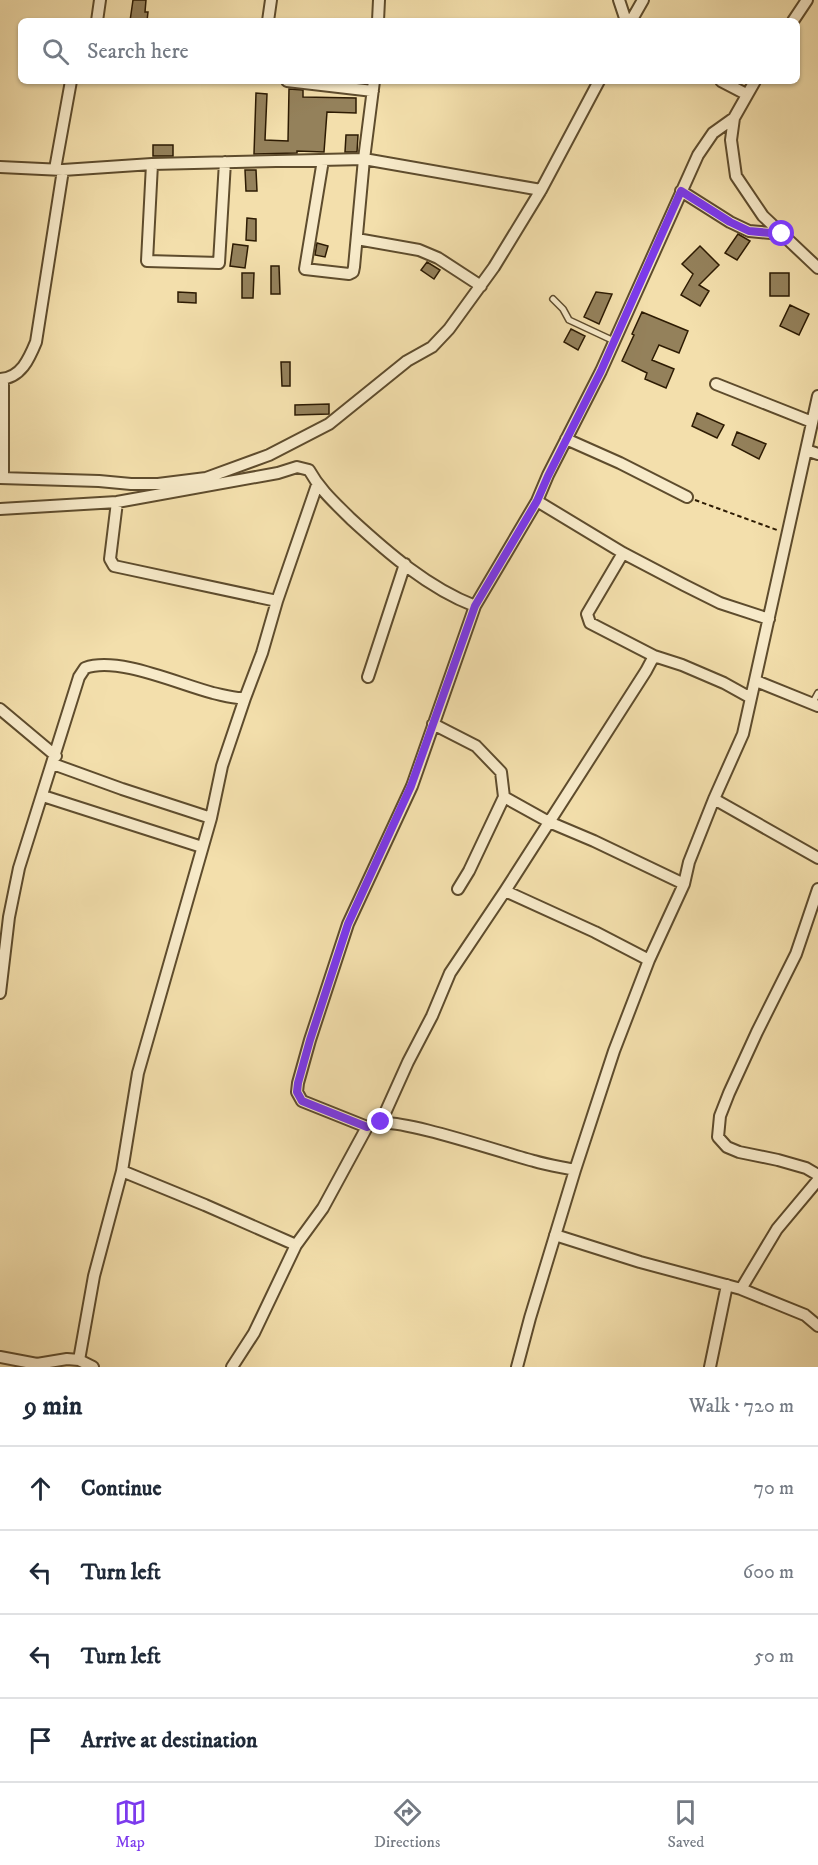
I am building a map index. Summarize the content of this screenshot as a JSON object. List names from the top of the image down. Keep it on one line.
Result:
{"page":{"search":"Search here","heading":["9 min","Walk · 720 m"],"list":[["Continue","70 m"],["Turn left","600 m"],["Turn left","50 m"],"Arrive at destination"],"nav":["Map","Directions","Saved"]}}
